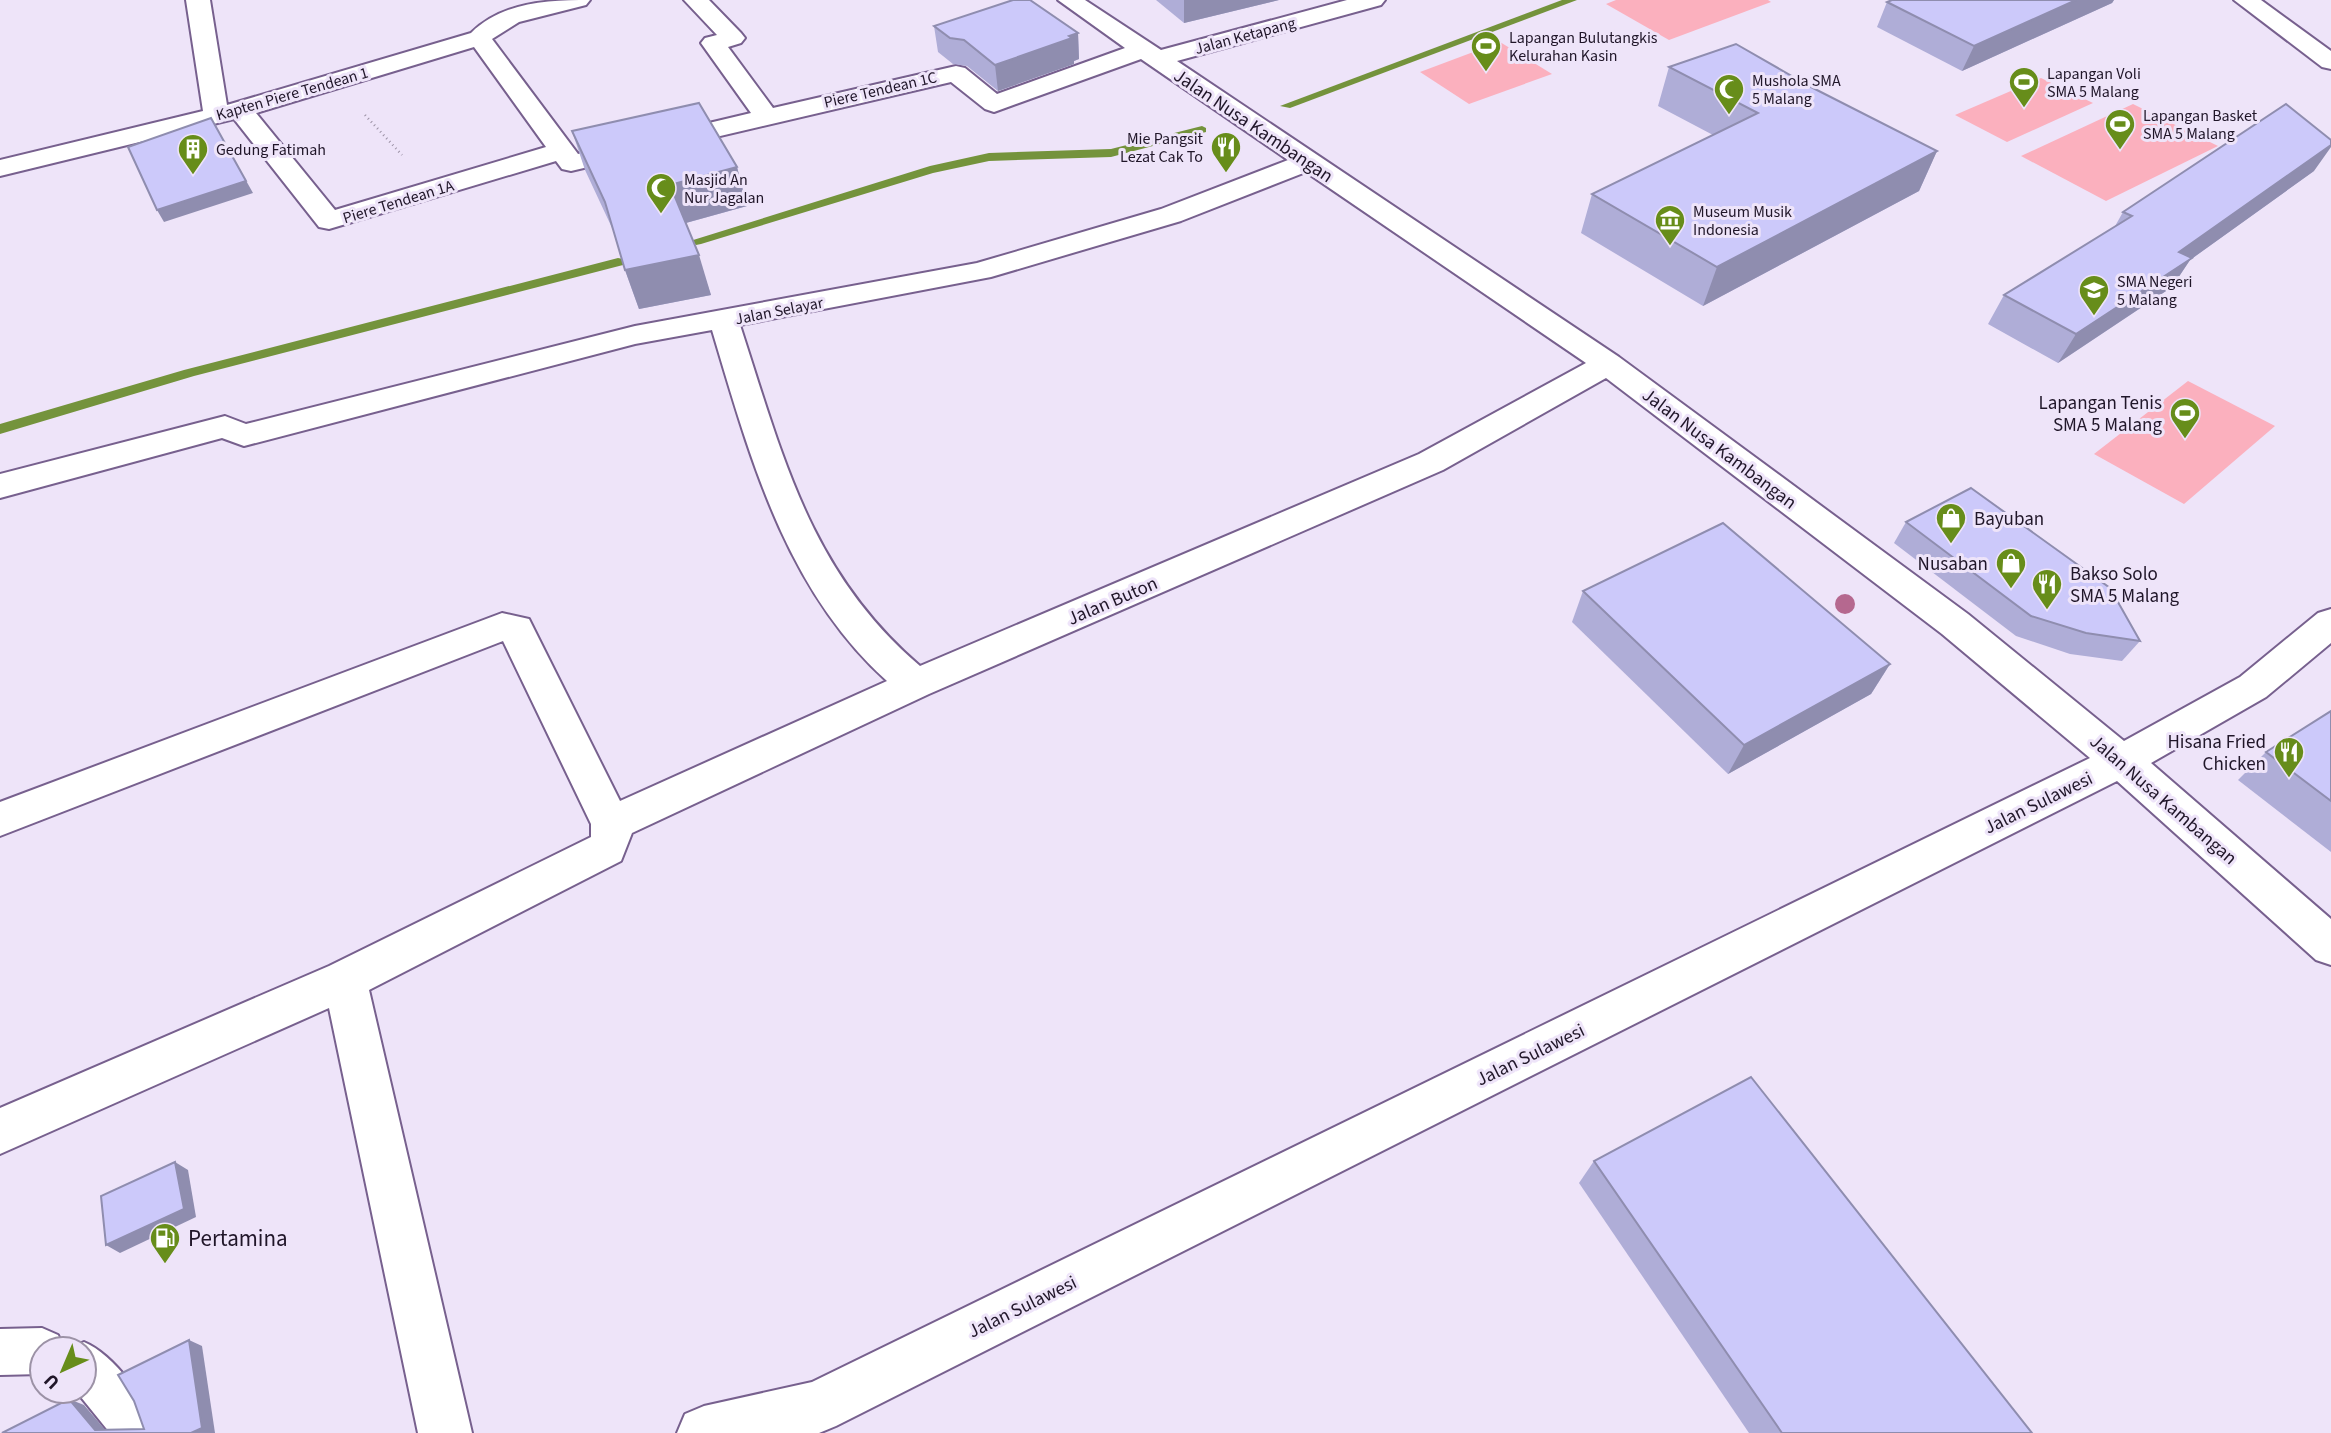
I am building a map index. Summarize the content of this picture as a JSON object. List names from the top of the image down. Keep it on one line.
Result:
{"streets":{"street":["Jalan Ketapang","Piere Tendean 1C","Kapten Piere Tendean 1","Jalan Nusa Kambangan","Piere Tendean 1A","Jalan Selayar","Jalan Buton","Jalan Sulawesi"]},"crossings":[["Jalan Ketapang","Piere Tendean 1C"],["Jalan Ketapang","Jalan Nusa Kambangan"],["Piere Tendean 1C","Jalan Nusa Kambangan"],["Piere Tendean 1C","Piere Tendean 1A"],["Kapten Piere Tendean 1","Piere Tendean 1A"],["Jalan Nusa Kambangan","Jalan Selayar"],["Jalan Nusa Kambangan","Jalan Buton"],["Jalan Nusa Kambangan","Jalan Sulawesi"]],"places":{"sports":["Lapangan Bulutangkis Kelurahan Kasin","Lapangan Voli SMA 5 Malang","Lapangan Basket SMA 5 Malang","Lapangan Tenis SMA 5 Malang"],"mosque":["Mushola SMA 5 Malang","Masjid An Nur Jagalan"],"restaurant":["Mie Pangsit Lezat Cak To","Bakso Solo SMA 5 Malang","Hisana Fried Chicken"],"building":["Gedung Fatimah"],"museum":["Museum Musik Indonesia"],"school or university":["SMA Negeri 5 Malang"],"shop":["Bayuban","Nusaban"],"fuel station":["Pertamina"]},"north":"bottom left"}
